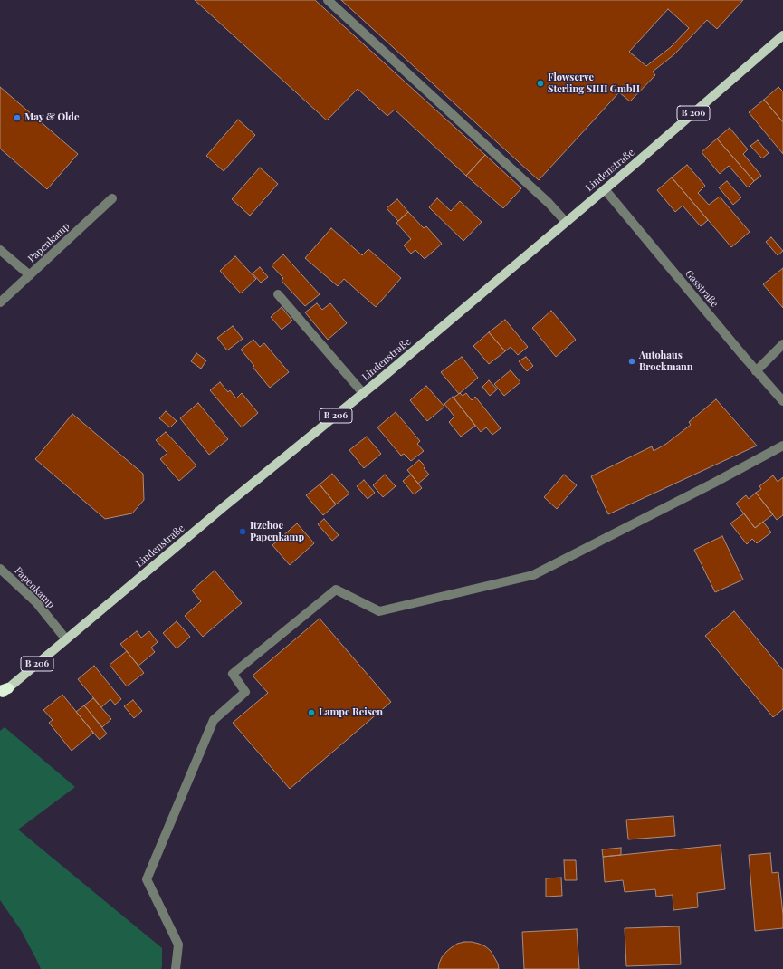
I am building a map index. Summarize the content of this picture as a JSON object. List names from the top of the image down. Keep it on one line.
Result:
{"streets":{"main road":["B 206","Lindenstraße"],"street":["Papenkamp","Gasstraße"]},"crossings":[["Lindenstraße","Papenkamp"],["Lindenstraße","Gasstraße"]],"places":["Flowserve Sterling SIHI GmbH","May & Olde","Autohaus Brockmann","Itzehoe Papenkamp","Lampe Reisen"]}
